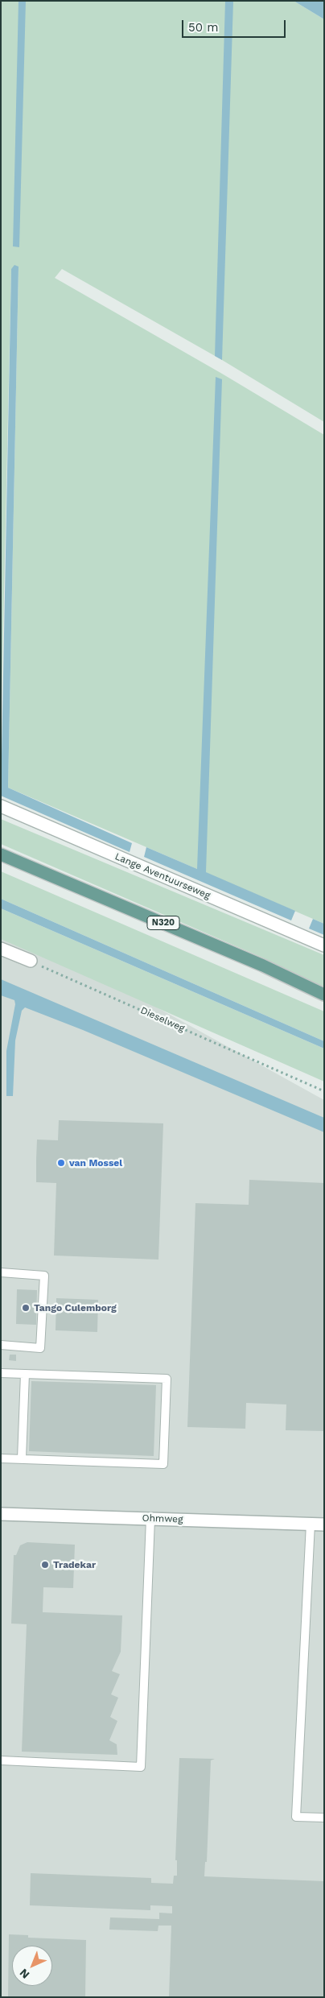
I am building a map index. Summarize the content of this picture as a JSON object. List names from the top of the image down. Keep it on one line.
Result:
{"streets":{"main road":["N320"],"street":["Lange Aventuurseweg","Ohmweg"],"path":["Dieselweg"]},"places":["van Mossel","Tango Culemborg","Tradekar"],"scale_bar":"50 m","north":"bottom left"}
